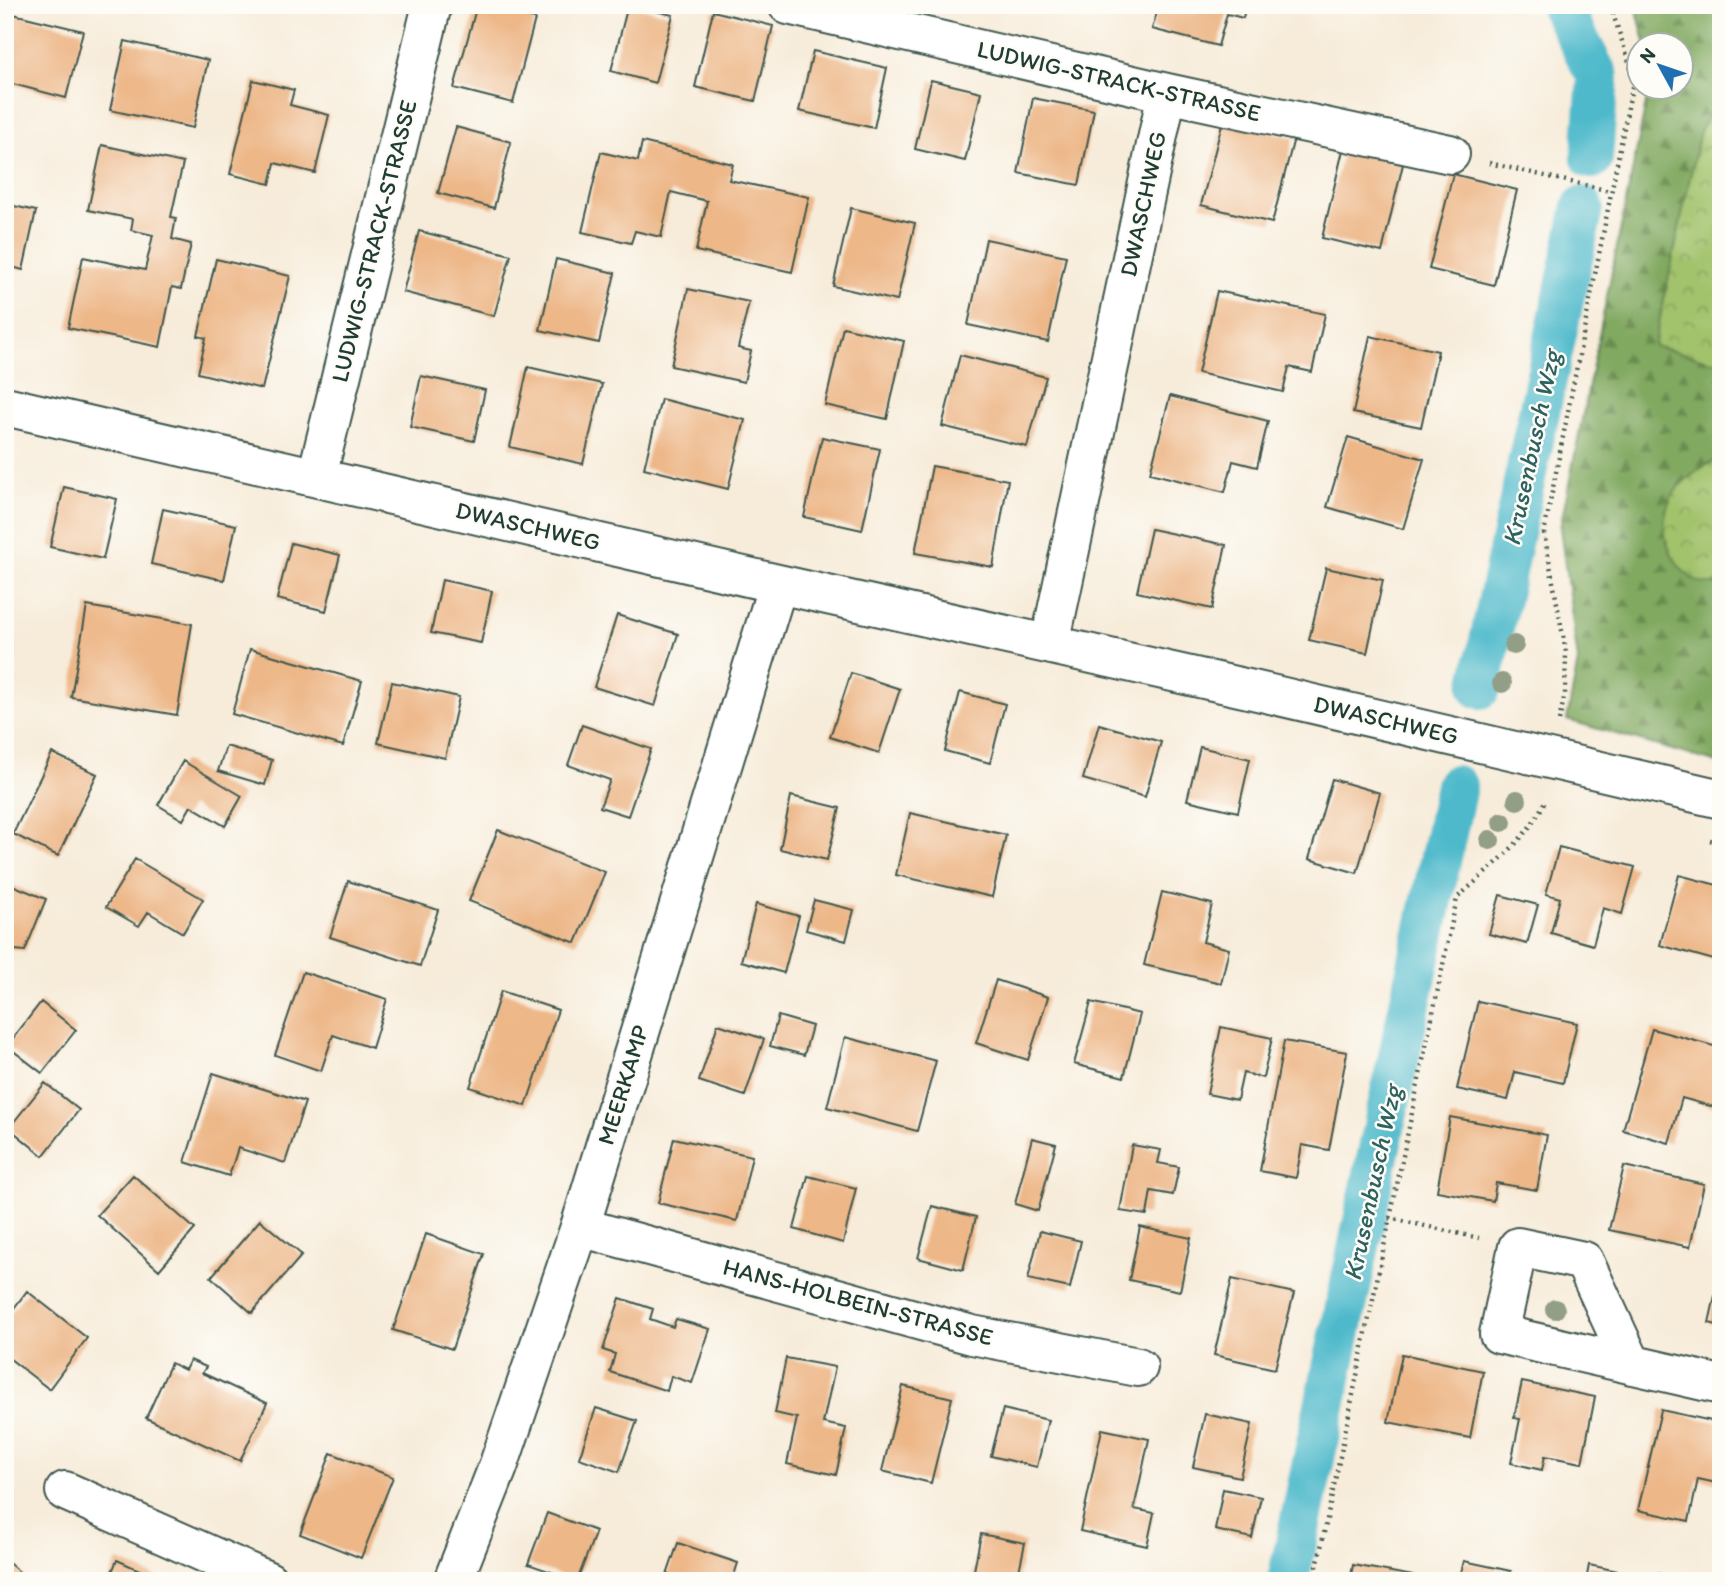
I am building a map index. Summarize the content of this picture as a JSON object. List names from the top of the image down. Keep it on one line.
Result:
{"streets":{"street":["LUDWIG-STRACK-STRASSE","DWASCHWEG","MEERKAMP","HANS-HOLBEIN-STRASSE"]},"crossings":[["LUDWIG-STRACK-STRASSE","DWASCHWEG"],["DWASCHWEG","MEERKAMP"],["MEERKAMP","HANS-HOLBEIN-STRASSE"]],"water":["Krusenbusch Wzg"],"north":"top left"}
